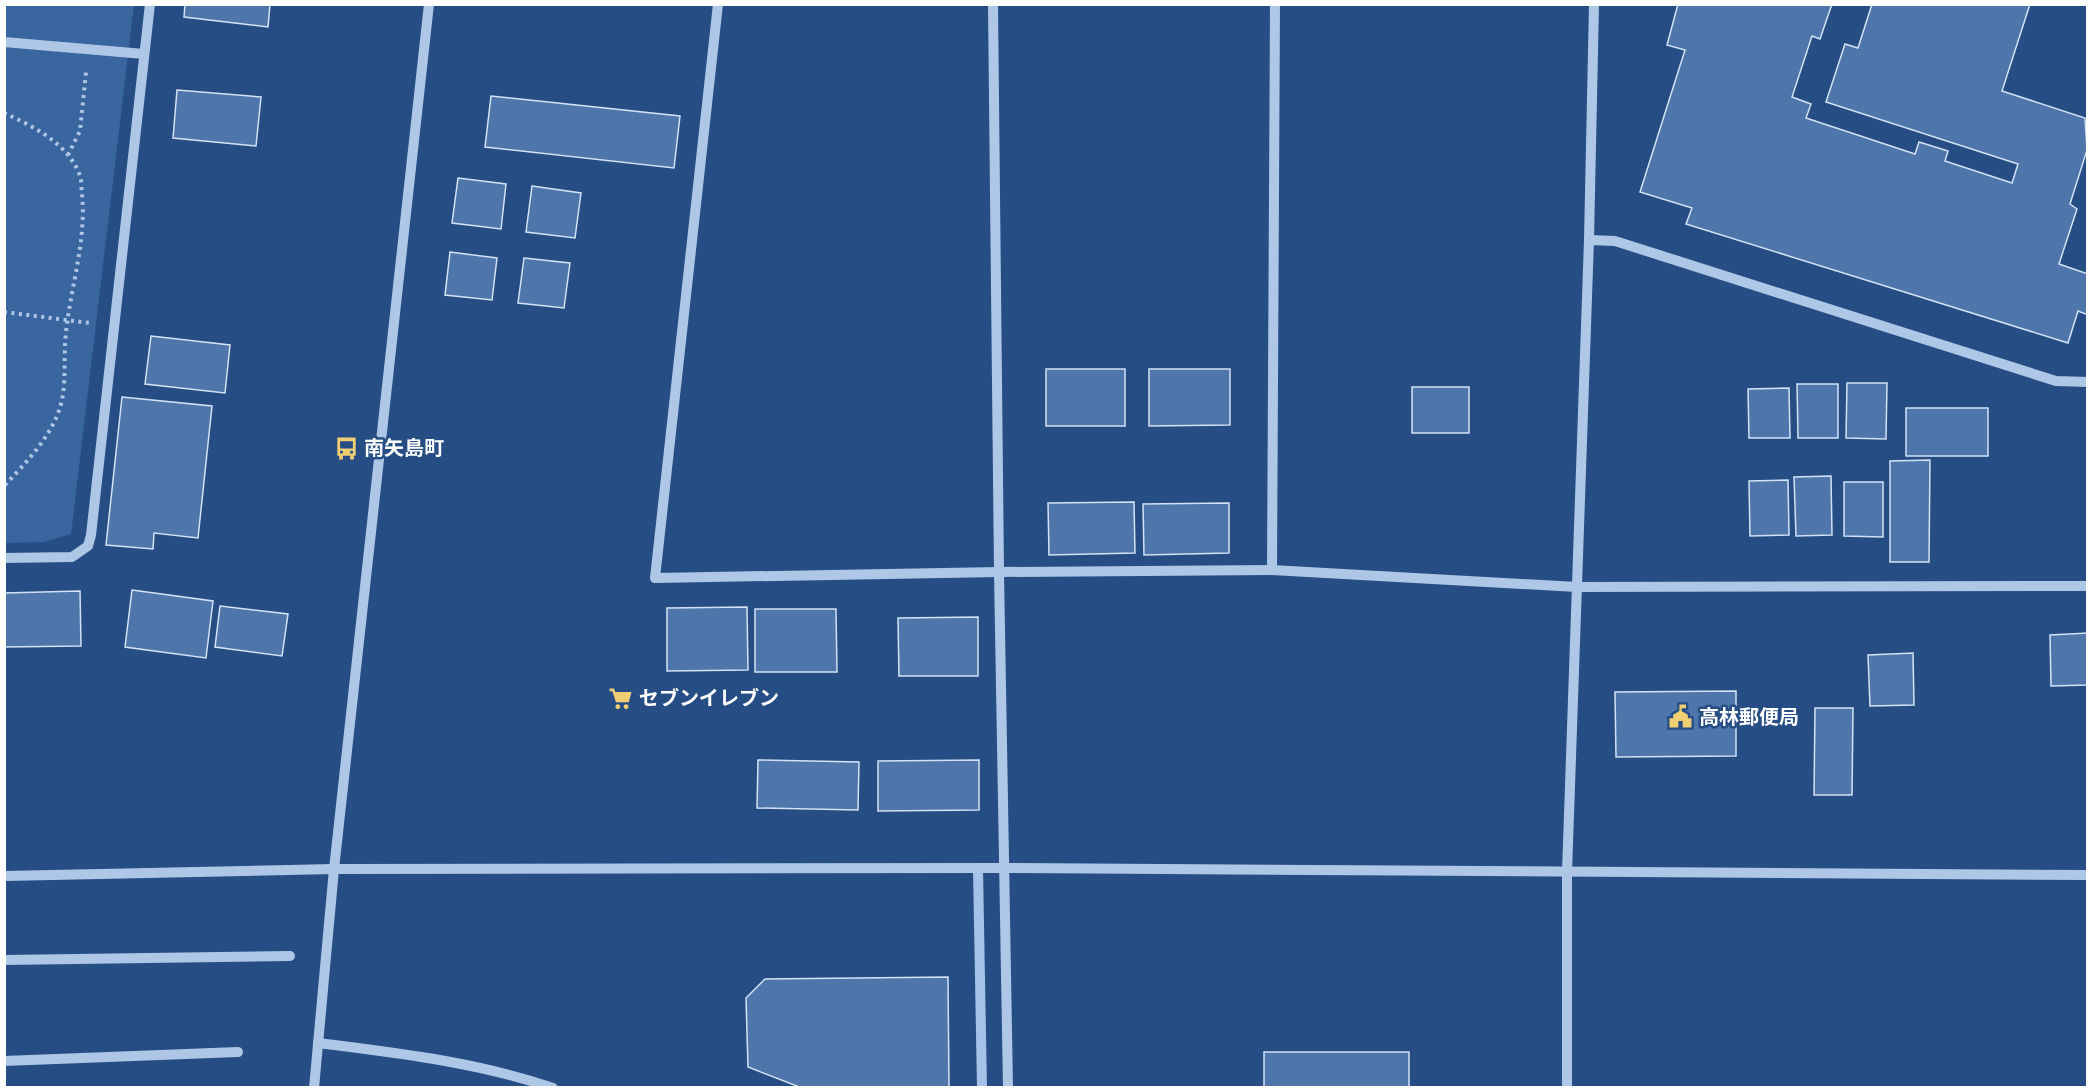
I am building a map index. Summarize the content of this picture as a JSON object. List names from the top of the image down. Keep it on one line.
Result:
{"places":{"bus stop":["南矢島町"],"supermarket":["セブンイレブン"],"public building":["高林郵便局"]}}
